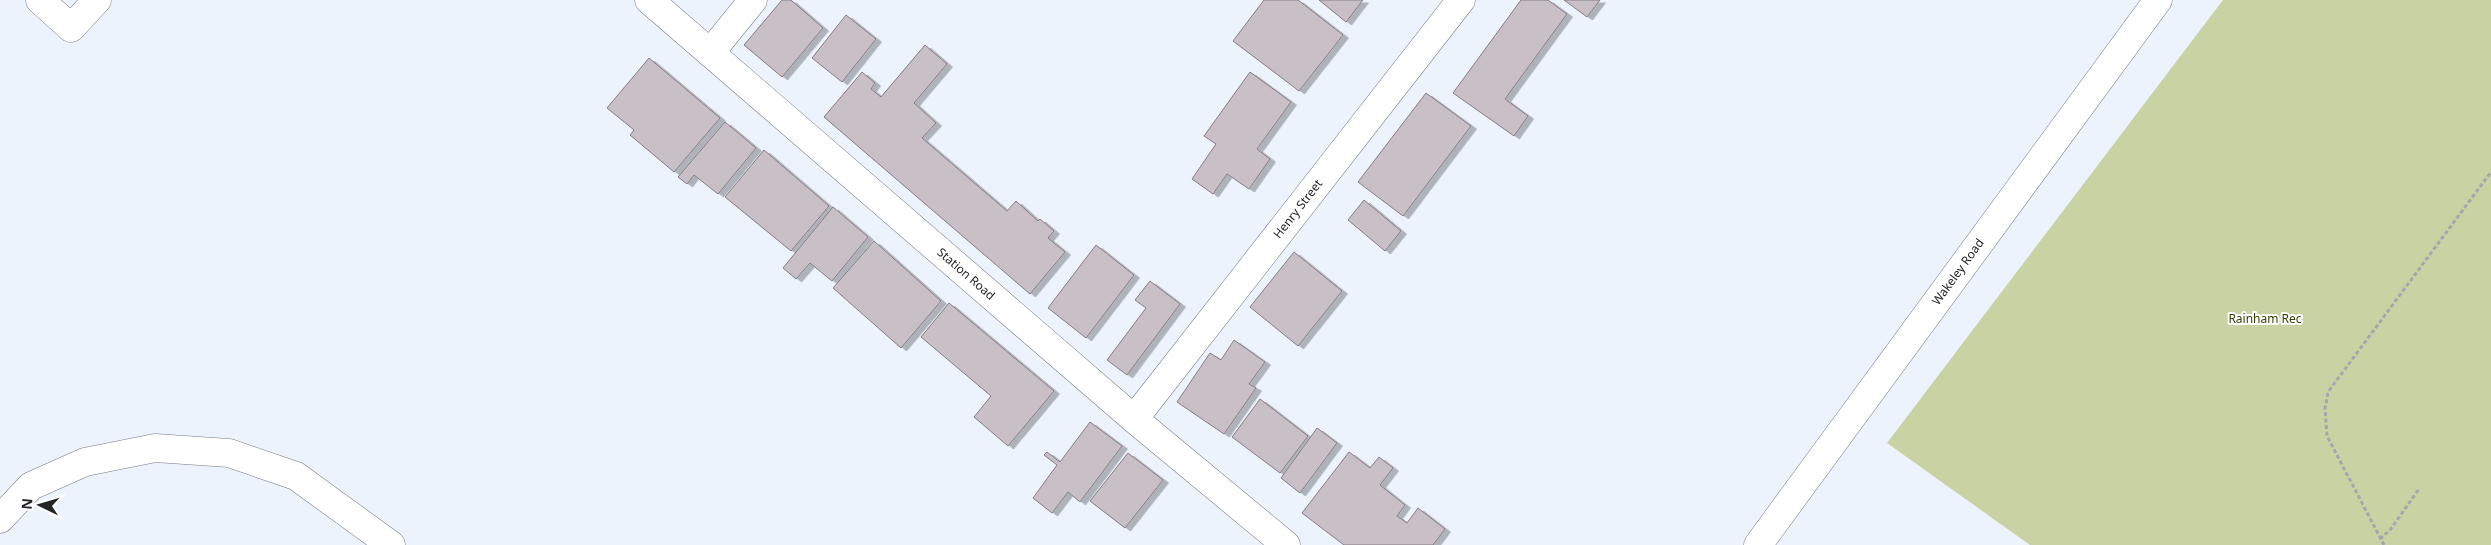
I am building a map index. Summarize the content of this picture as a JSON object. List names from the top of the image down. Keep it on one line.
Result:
{"streets":{"street":["Henry Street","Wakeley Road","Station Road"]},"crossings":[["Henry Street","Station Road"]],"parks":["Rainham Rec"],"north":"left"}
